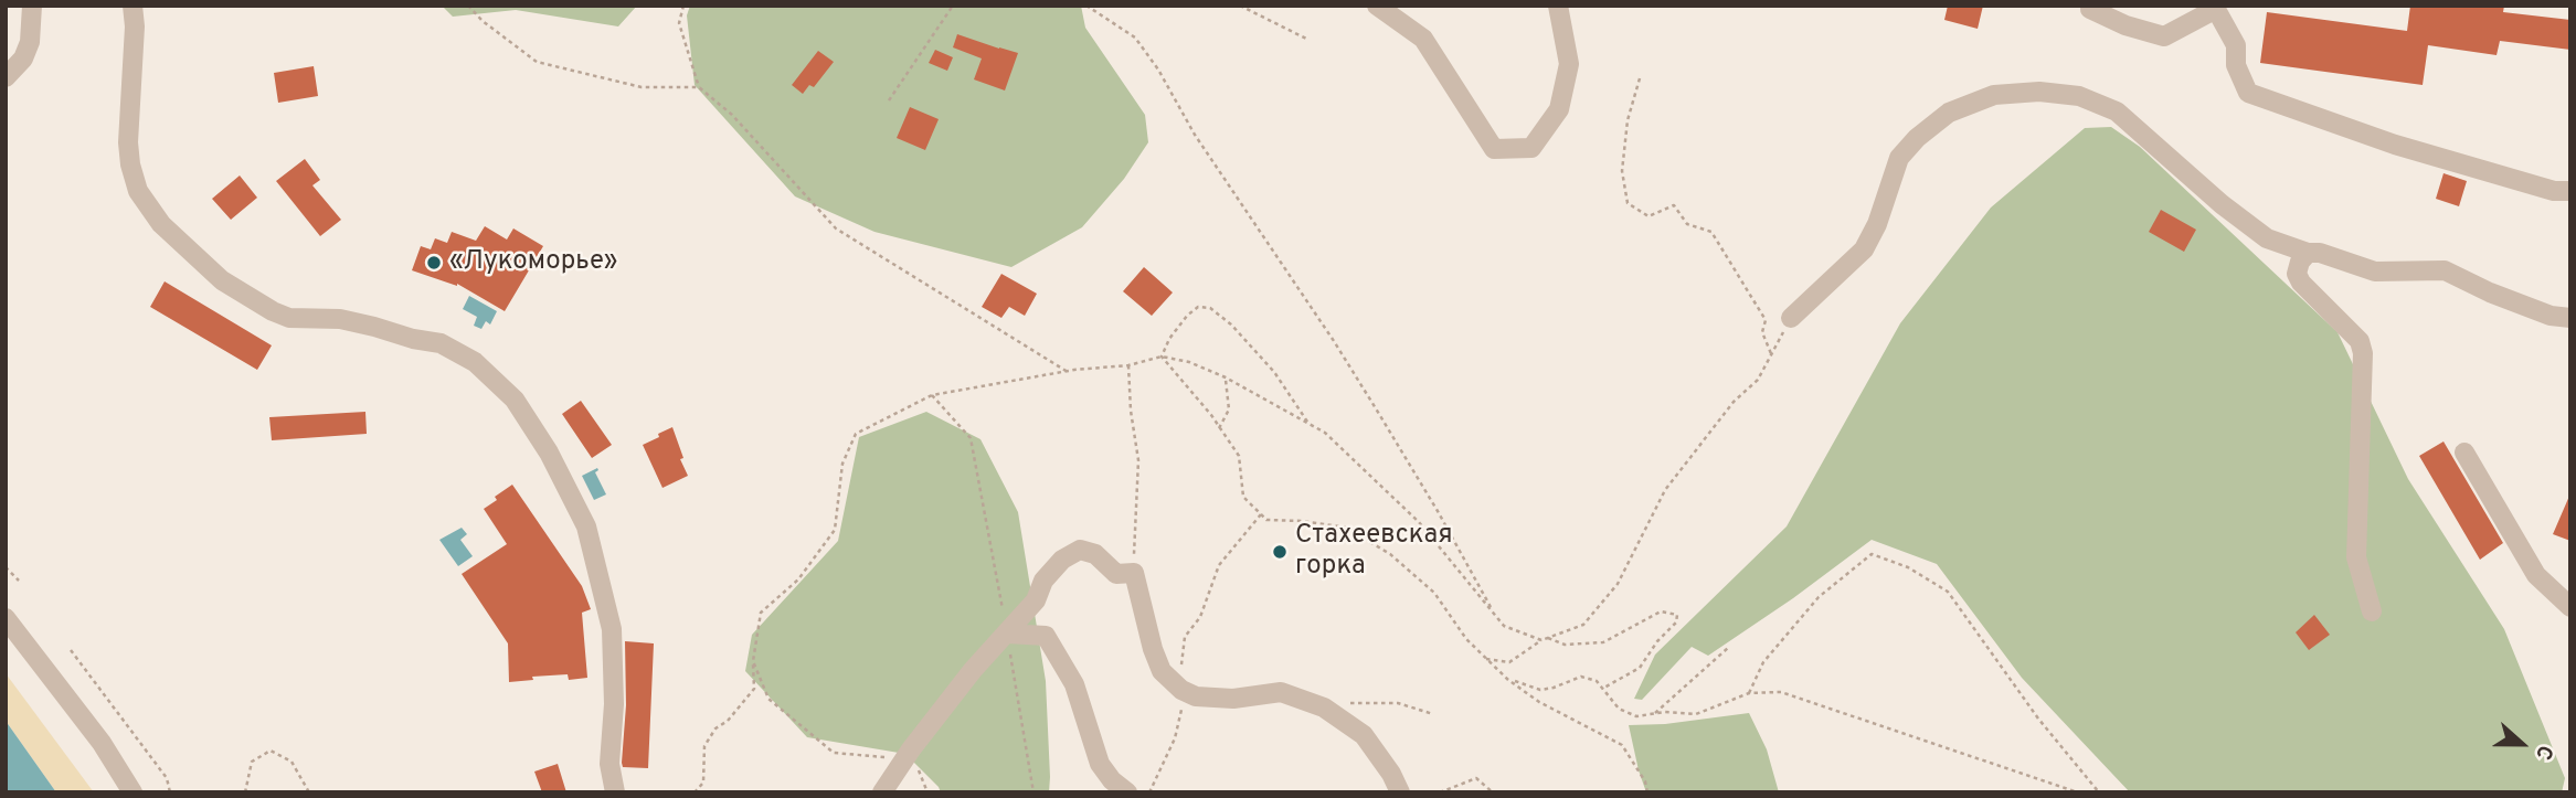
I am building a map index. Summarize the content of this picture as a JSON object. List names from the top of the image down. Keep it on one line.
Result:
{"places":["«Лукоморье»","Стахеевская горка"],"north":"right"}
